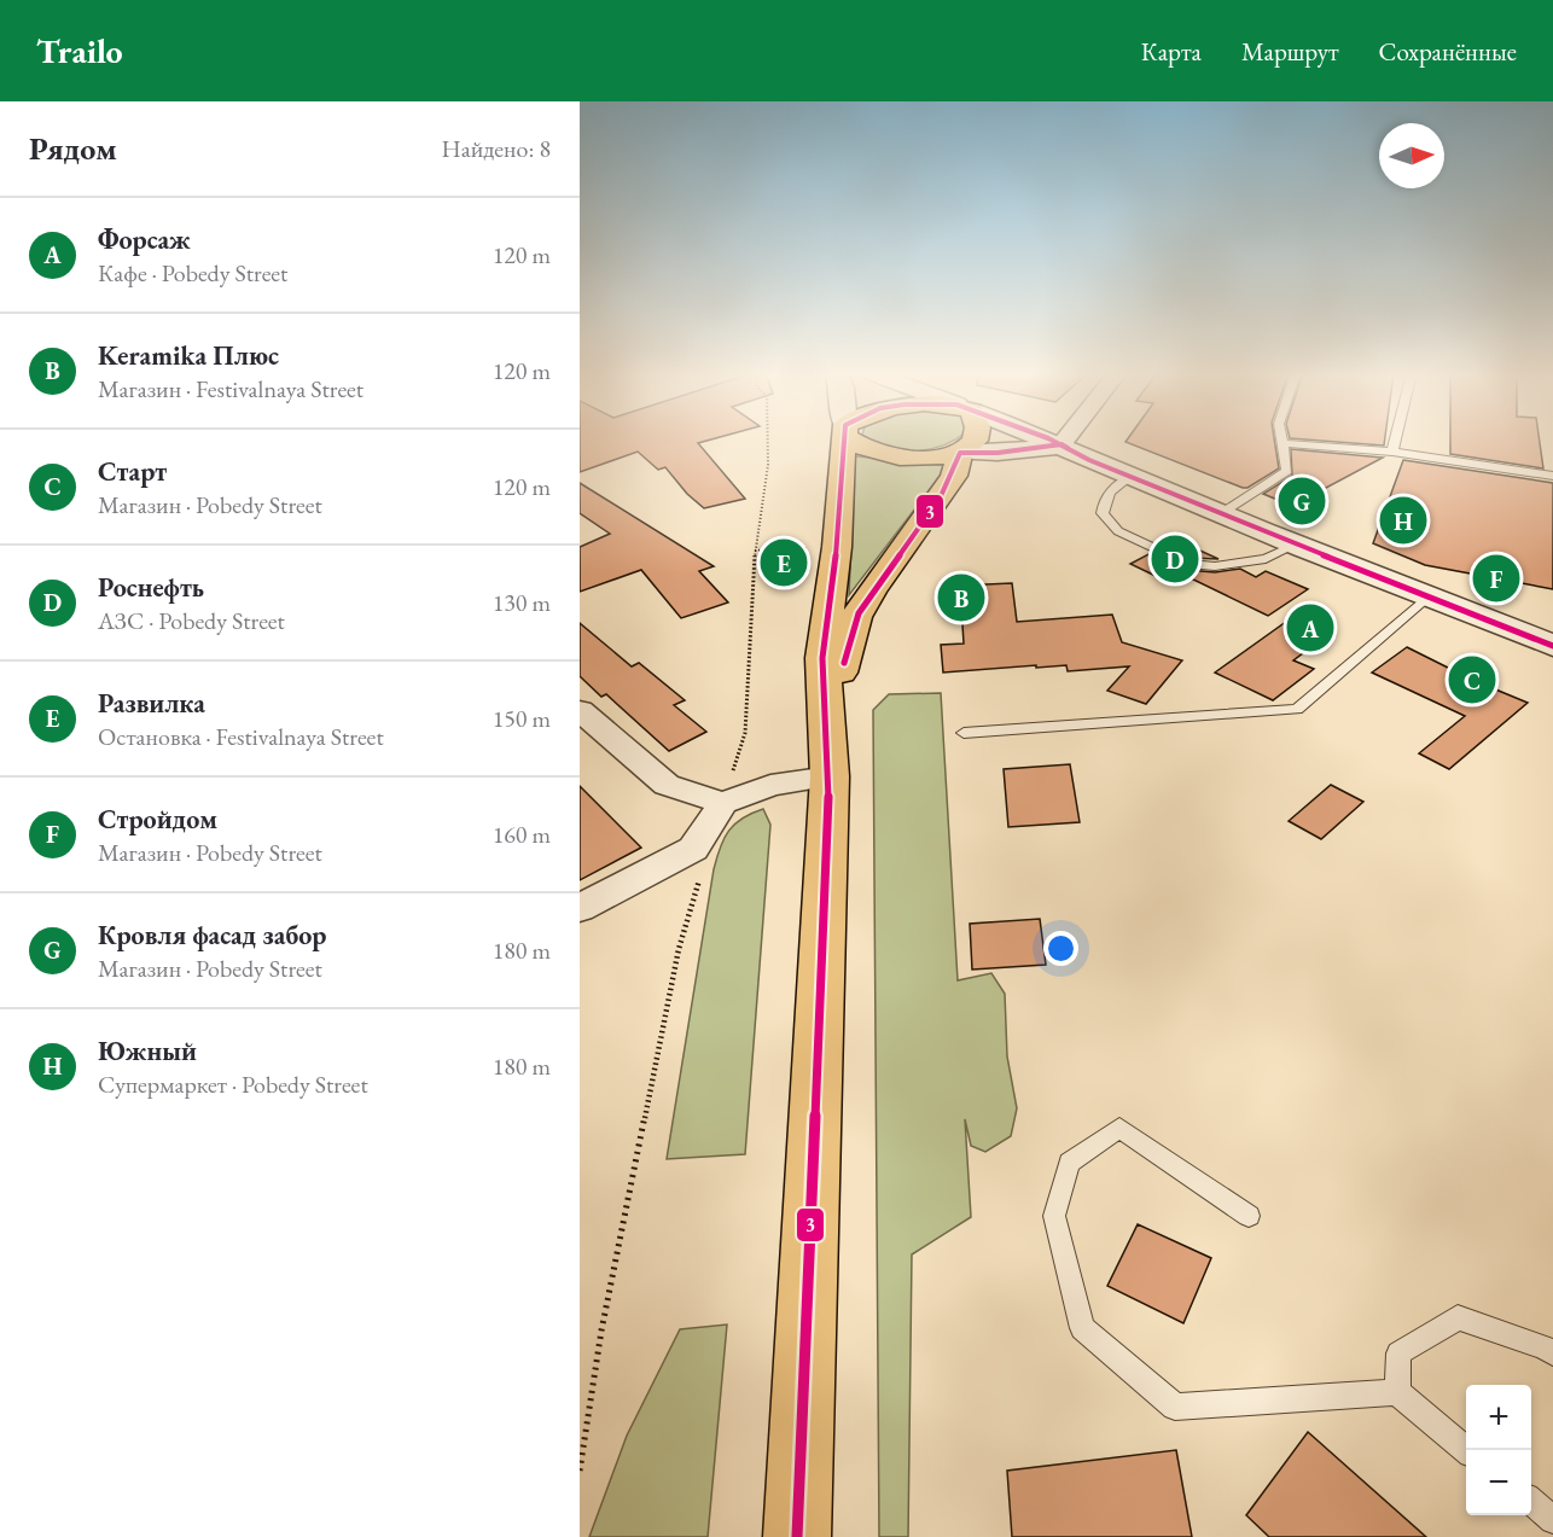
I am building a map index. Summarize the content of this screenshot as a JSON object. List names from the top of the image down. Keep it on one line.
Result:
{"lines":["transit line 3"],"north":"right","page":{"header":"Trailo","nav":["Карта","Маршрут","Сохранённые"],"heading":["Рядом","Найдено: 8"],"list":[{"mark":"A","name":"Форсаж","note":"Кафе · Pobedy Street","value":"120 m"},{"mark":"B","name":"Keramika Плюс","note":"Магазин · Festivalnaya Street","value":"120 m"},{"mark":"C","name":"Старт","note":"Магазин · Pobedy Street","value":"120 m"},{"mark":"D","name":"Роснефть","note":"АЗС · Pobedy Street","value":"130 m"},{"mark":"E","name":"Развилка","note":"Остановка · Festivalnaya Street","value":"150 m"},{"mark":"F","name":"Стройдом","note":"Магазин · Pobedy Street","value":"160 m"},{"mark":"G","name":"Кровля фасад забор","note":"Магазин · Pobedy Street","value":"180 m"},{"mark":"H","name":"Южный","note":"Супермаркет · Pobedy Street","value":"180 m"}],"pins":["G","H","D","E","F","B","A","C"],"map_buttons":["+","−"]}}
